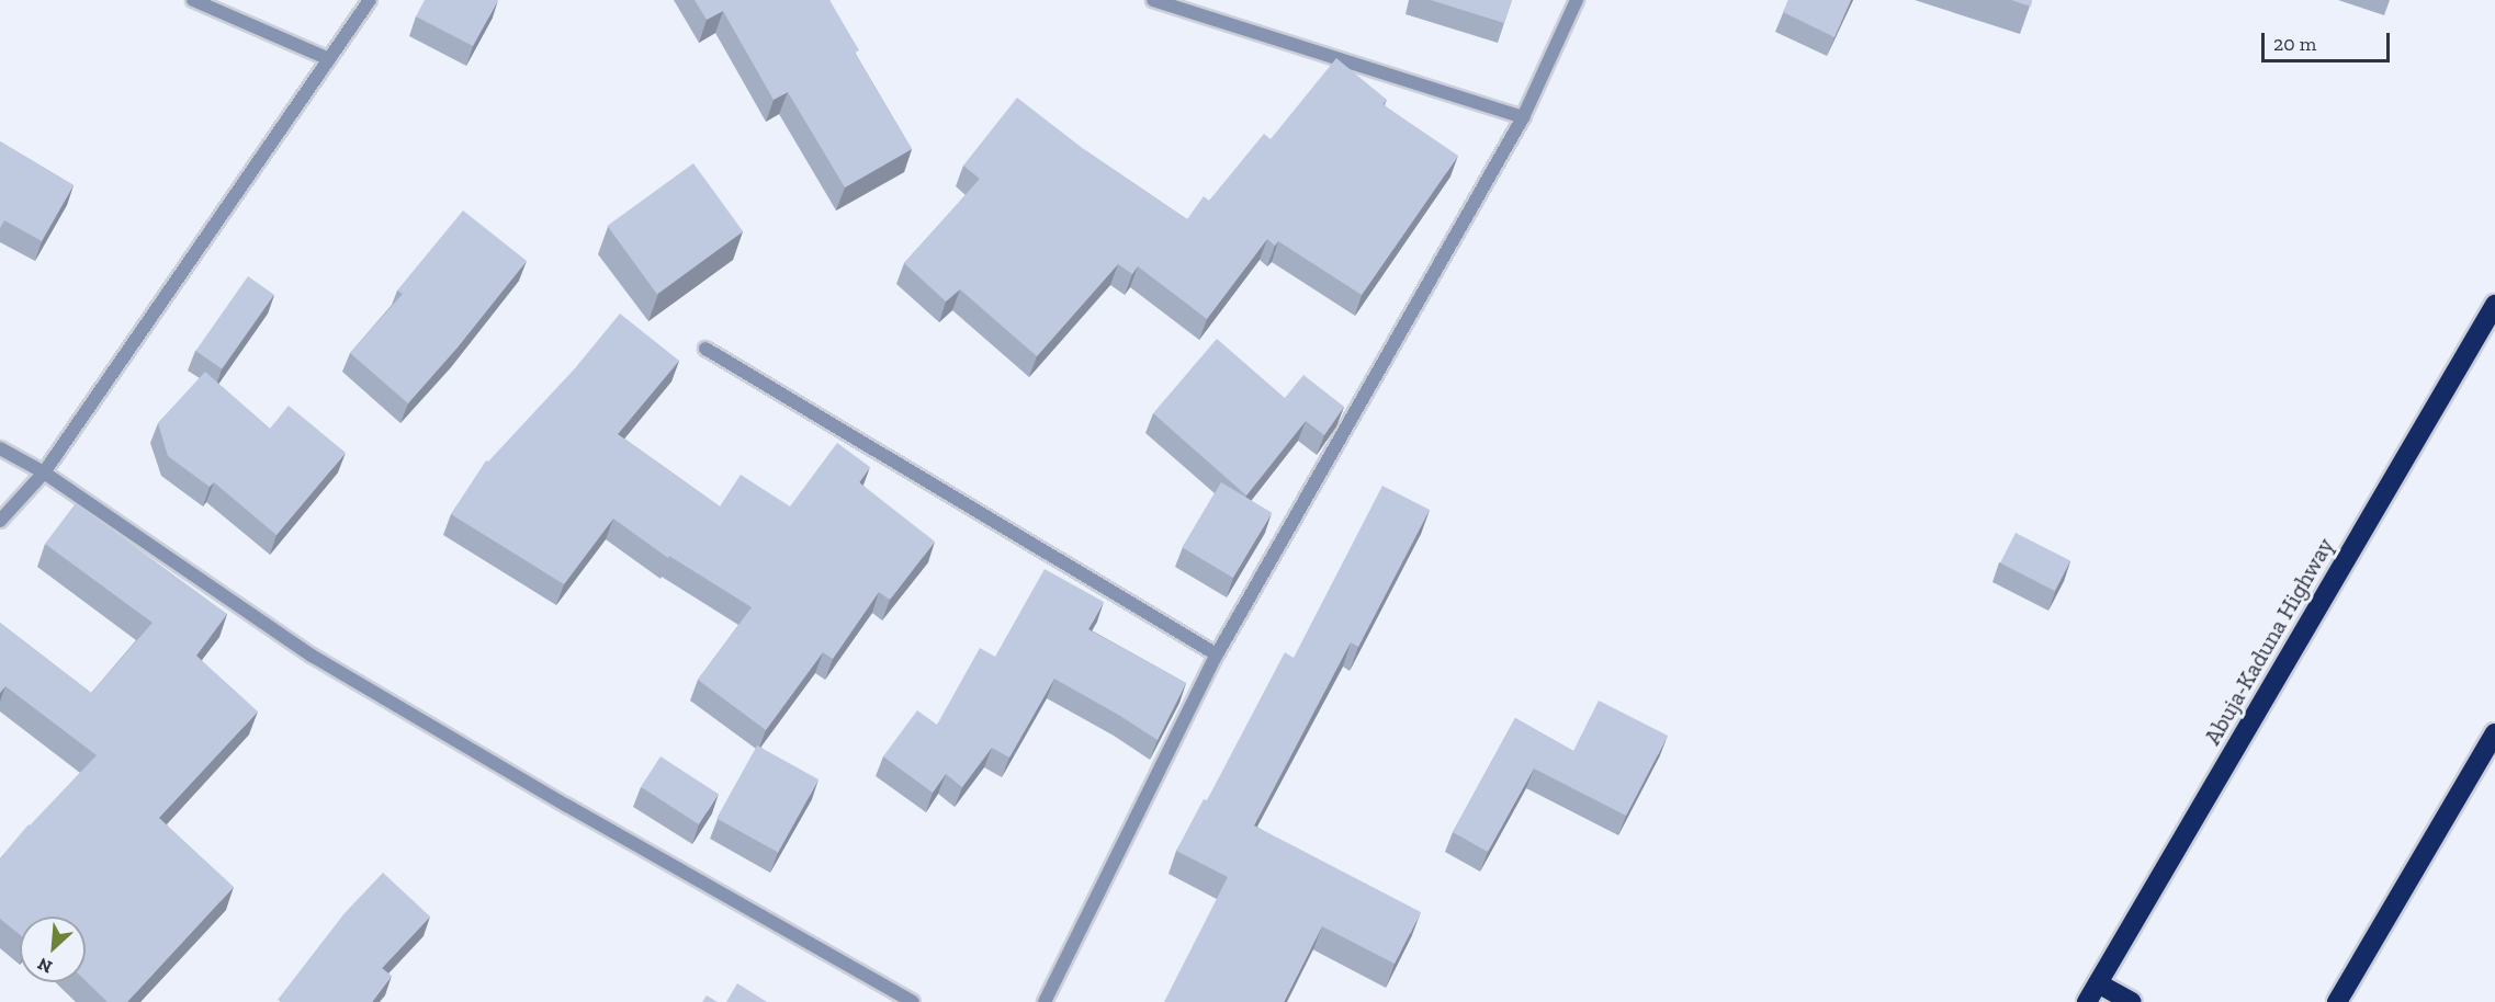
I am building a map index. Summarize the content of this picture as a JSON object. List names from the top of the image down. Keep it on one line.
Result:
{"streets":{"highway":["Abuja-Kaduna Highway"]},"scale_bar":"20 m","north":"bottom left"}
